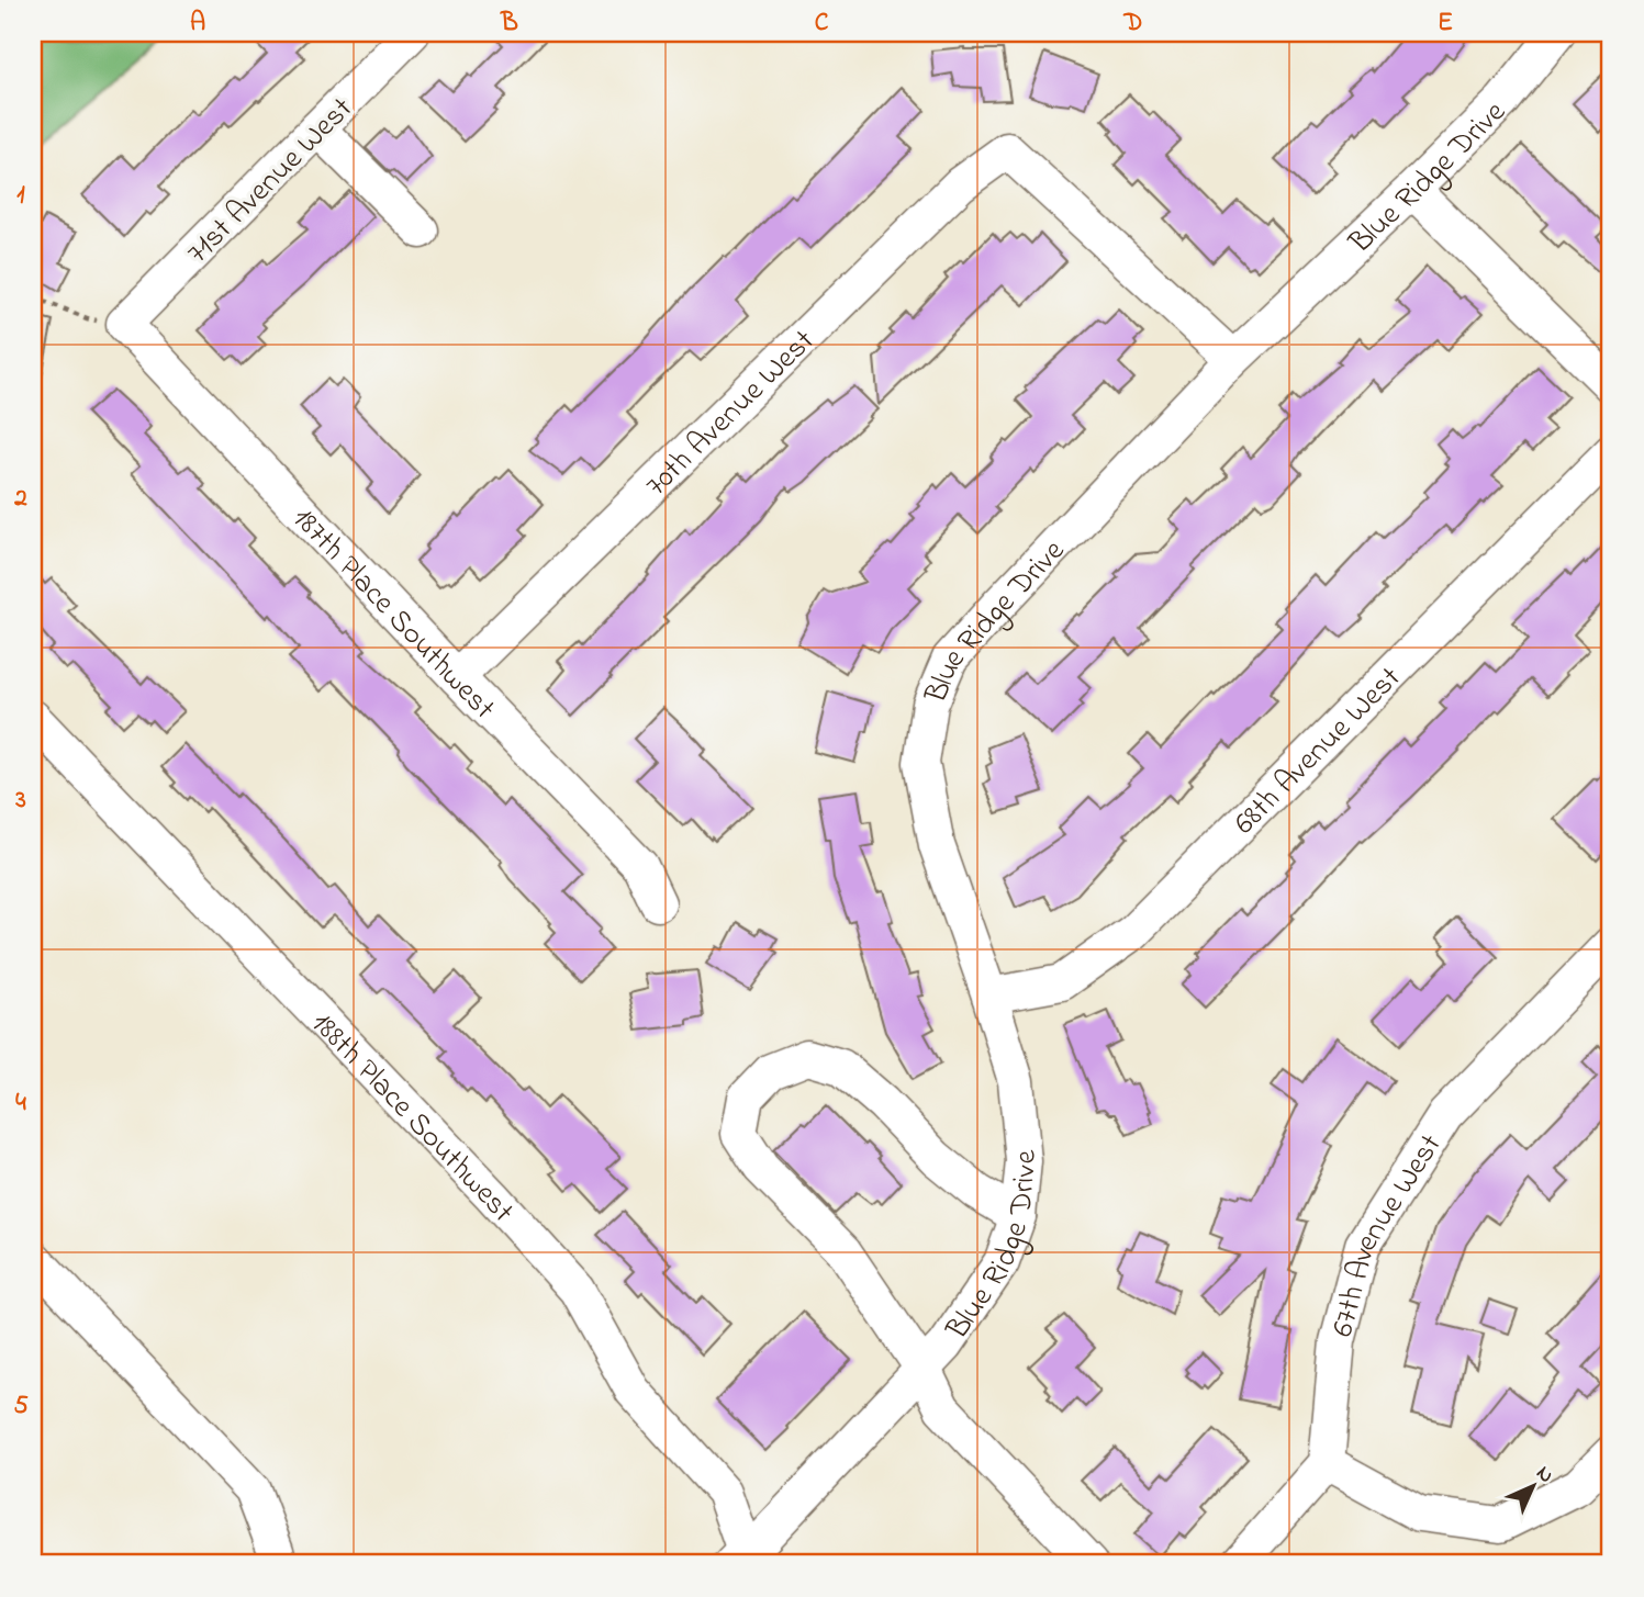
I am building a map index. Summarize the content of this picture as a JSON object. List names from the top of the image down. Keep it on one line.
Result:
{"streets":{"street":["Blue Ridge Drive","71st Avenue West","70th Avenue West","187th Place Southwest","68th Avenue West","188th Place Southwest","67th Avenue West"]},"crossings":[["Blue Ridge Drive","70th Avenue West"],["Blue Ridge Drive","68th Avenue West"],["71st Avenue West","187th Place Southwest"],["70th Avenue West","187th Place Southwest"]],"north":"top right","grid":{"columns":["A","B","C","D","E"],"rows":["1","2","3","4","5"]}}
